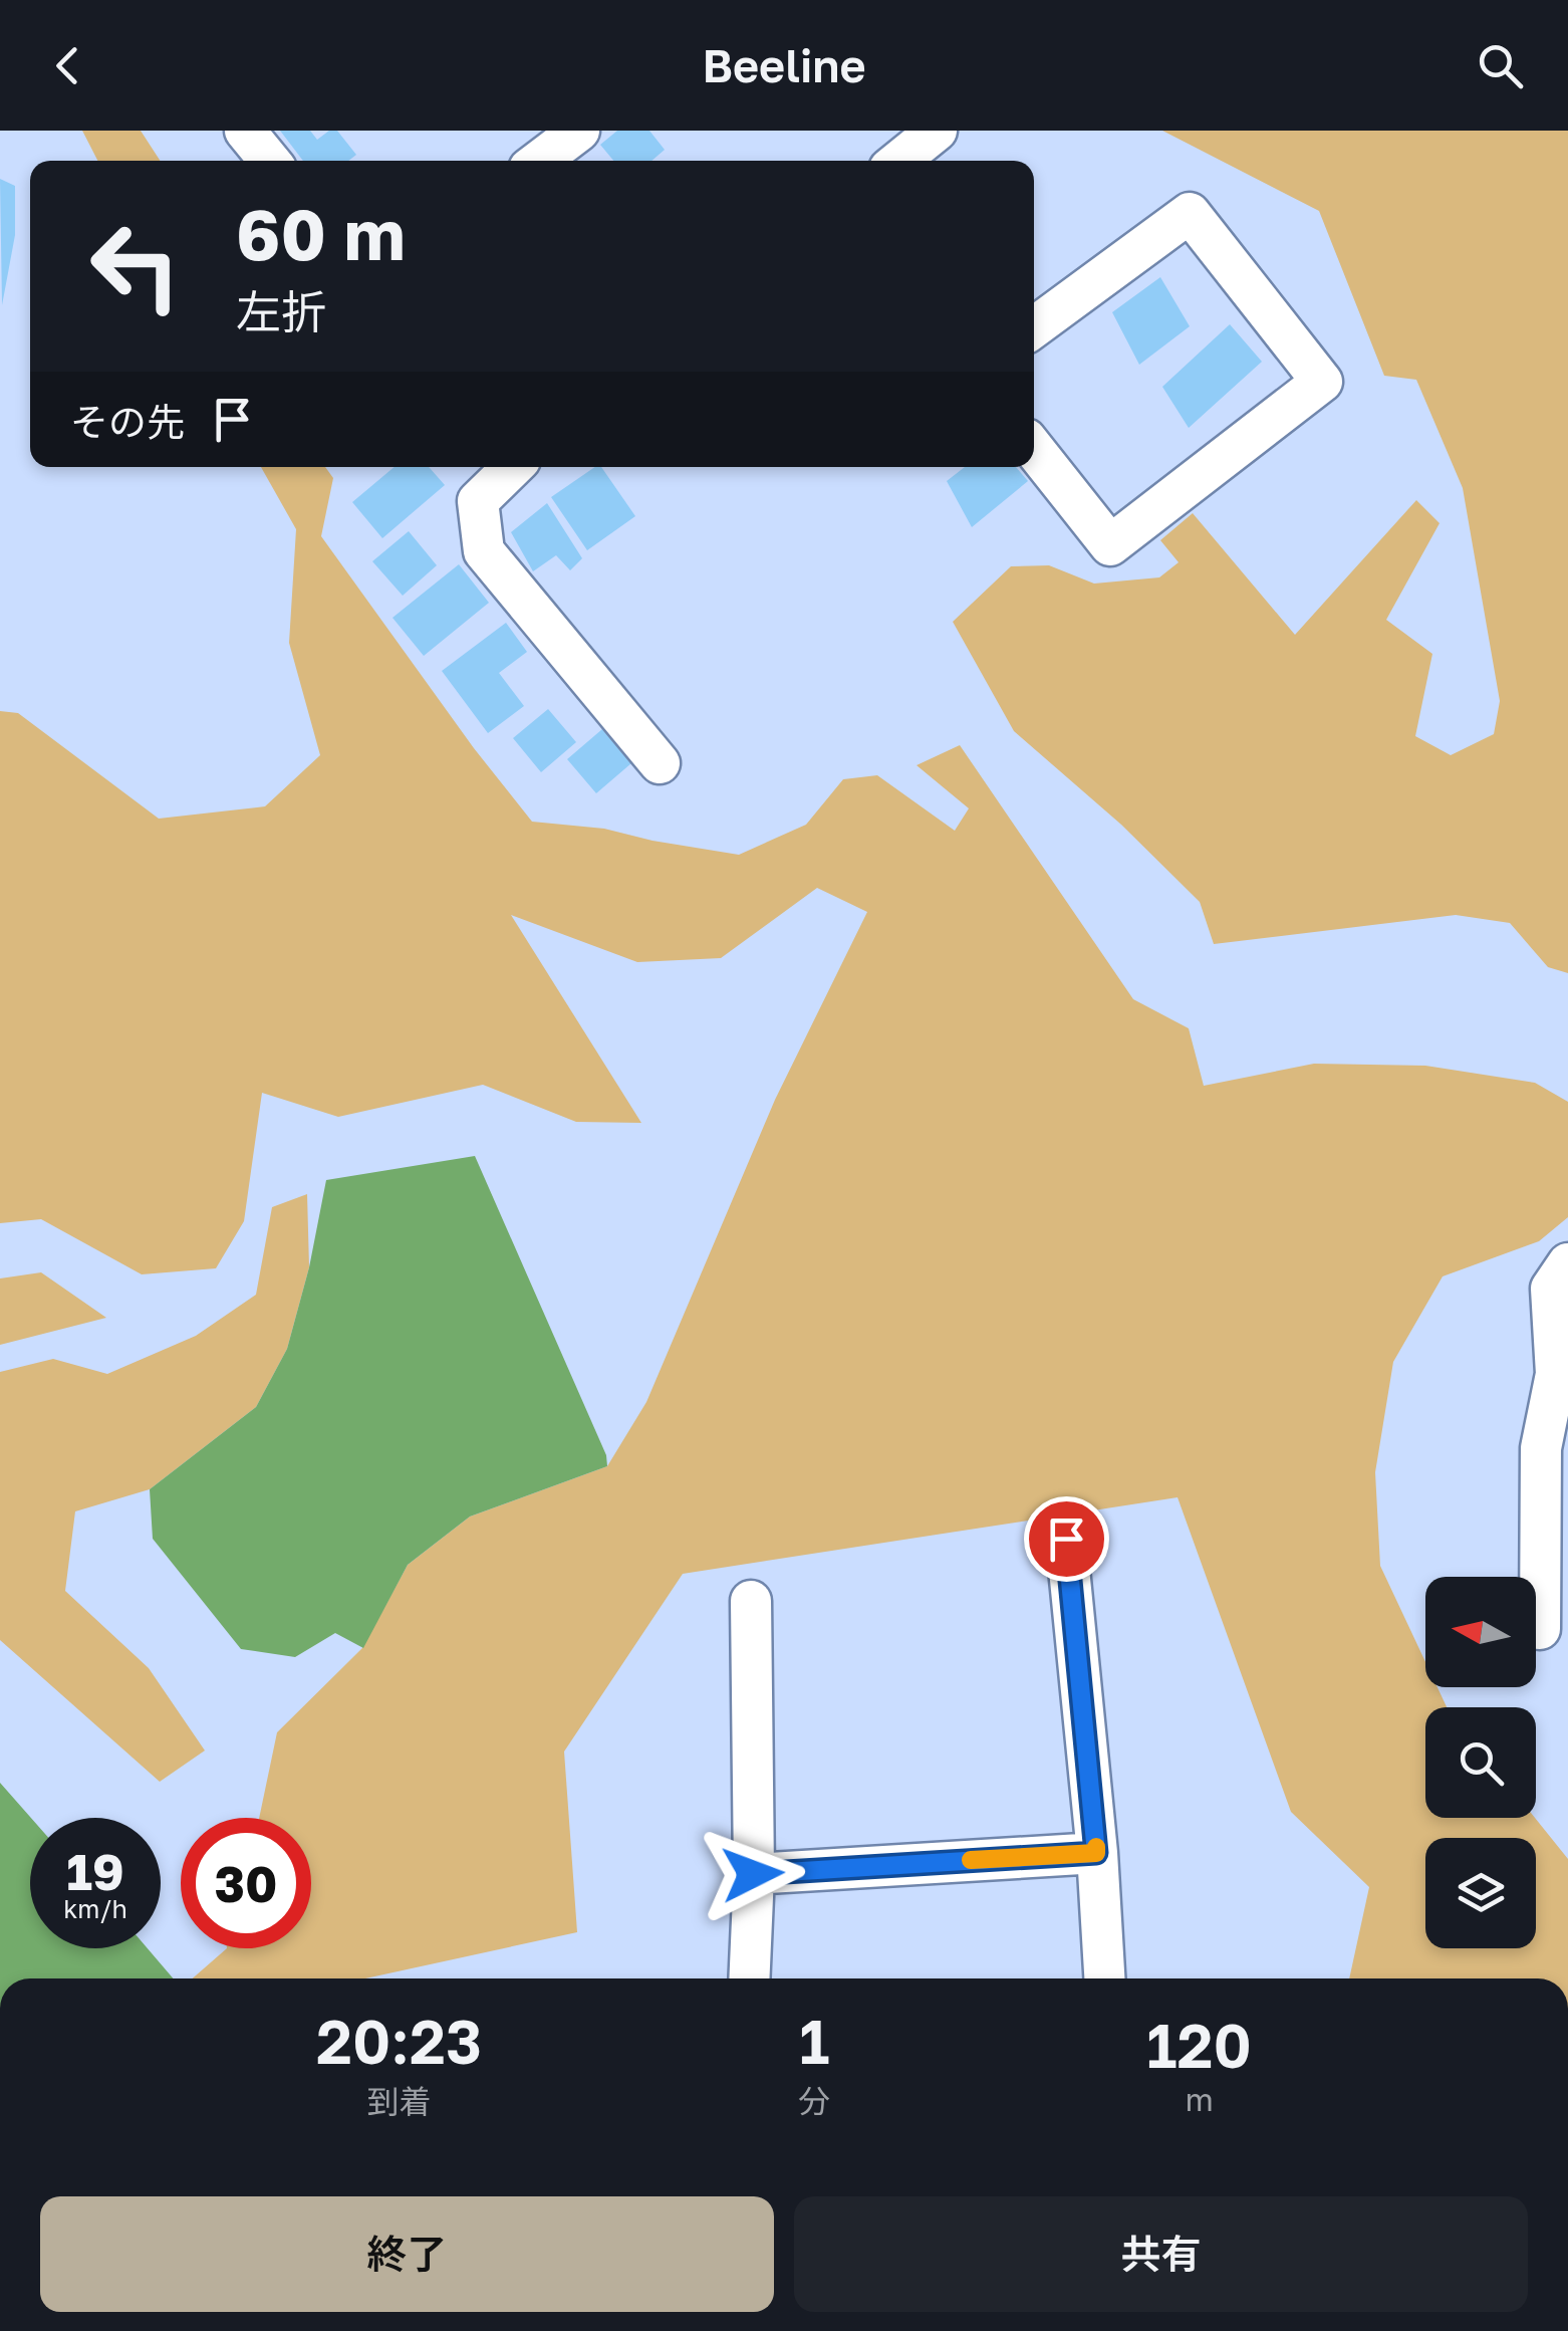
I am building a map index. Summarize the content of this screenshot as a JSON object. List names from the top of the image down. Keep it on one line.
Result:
{"north":"left","page":{"header":"Beeline","turn":["60 m","左折"],"then":"その先","speed":"19 km/h","limit":"30","eta":["20:23","到着","1","分","120","m"],"buttons":["終了","共有"]}}
